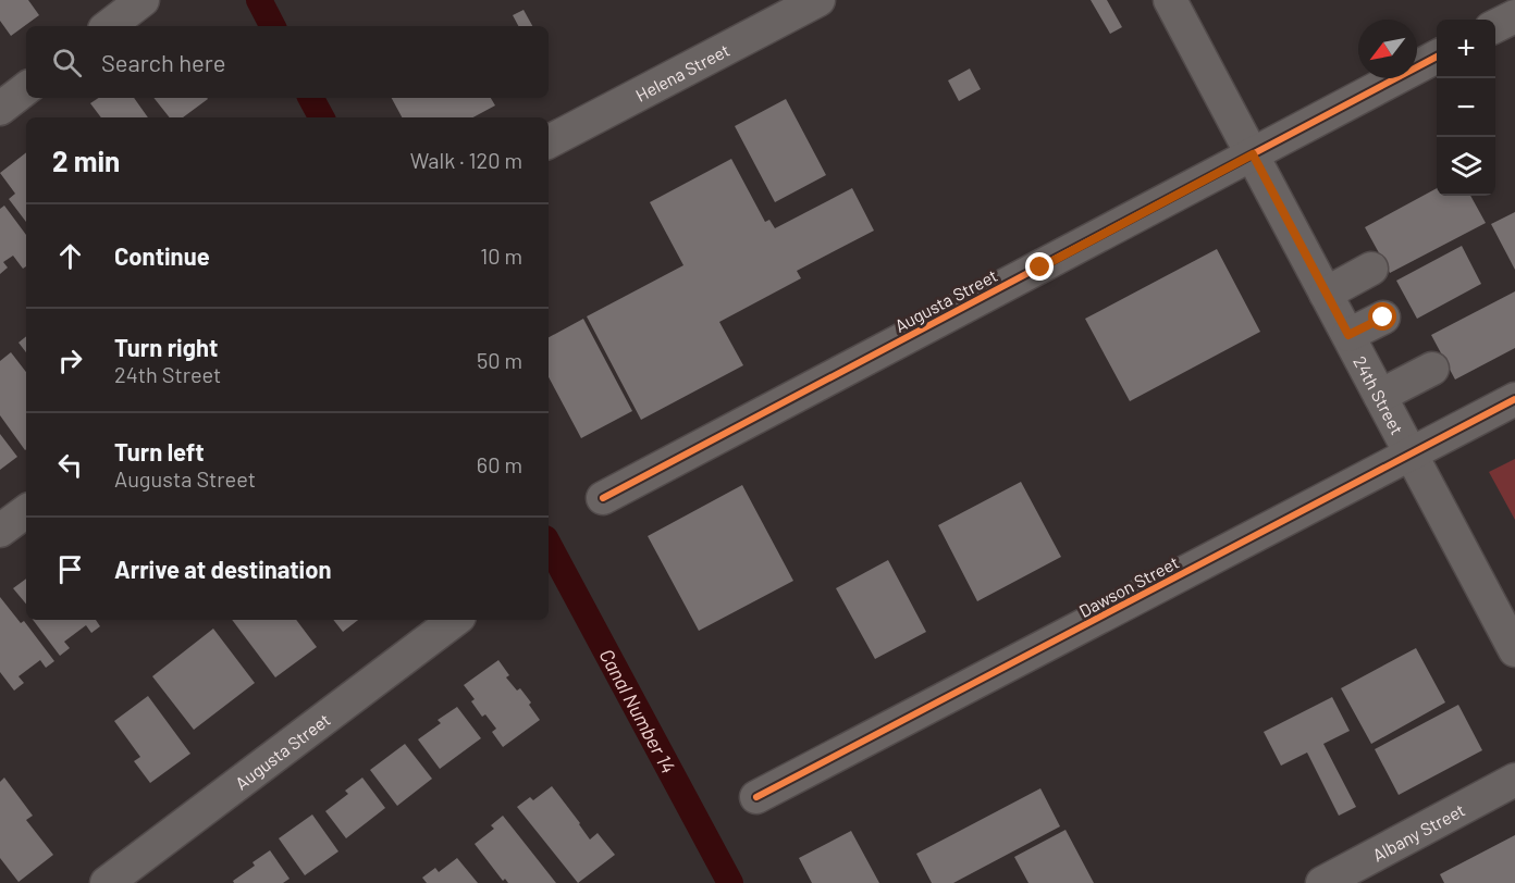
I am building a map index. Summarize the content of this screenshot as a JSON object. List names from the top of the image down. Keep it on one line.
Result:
{"streets":{"street":["Helena Street","Augusta Street","24th Street","Dawson Street","Albany Street"]},"crossings":[["Augusta Street","24th Street"],["24th Street","Dawson Street"]],"water":["Canal Number 14"],"north":"bottom left","page":{"map_buttons":["+","−"],"search":"Search here","heading":["2 min","Walk · 120 m"],"list":[["Continue","10 m"],["Turn right","24th Street","50 m"],["Turn left","Augusta Street","60 m"],"Arrive at destination"]}}
